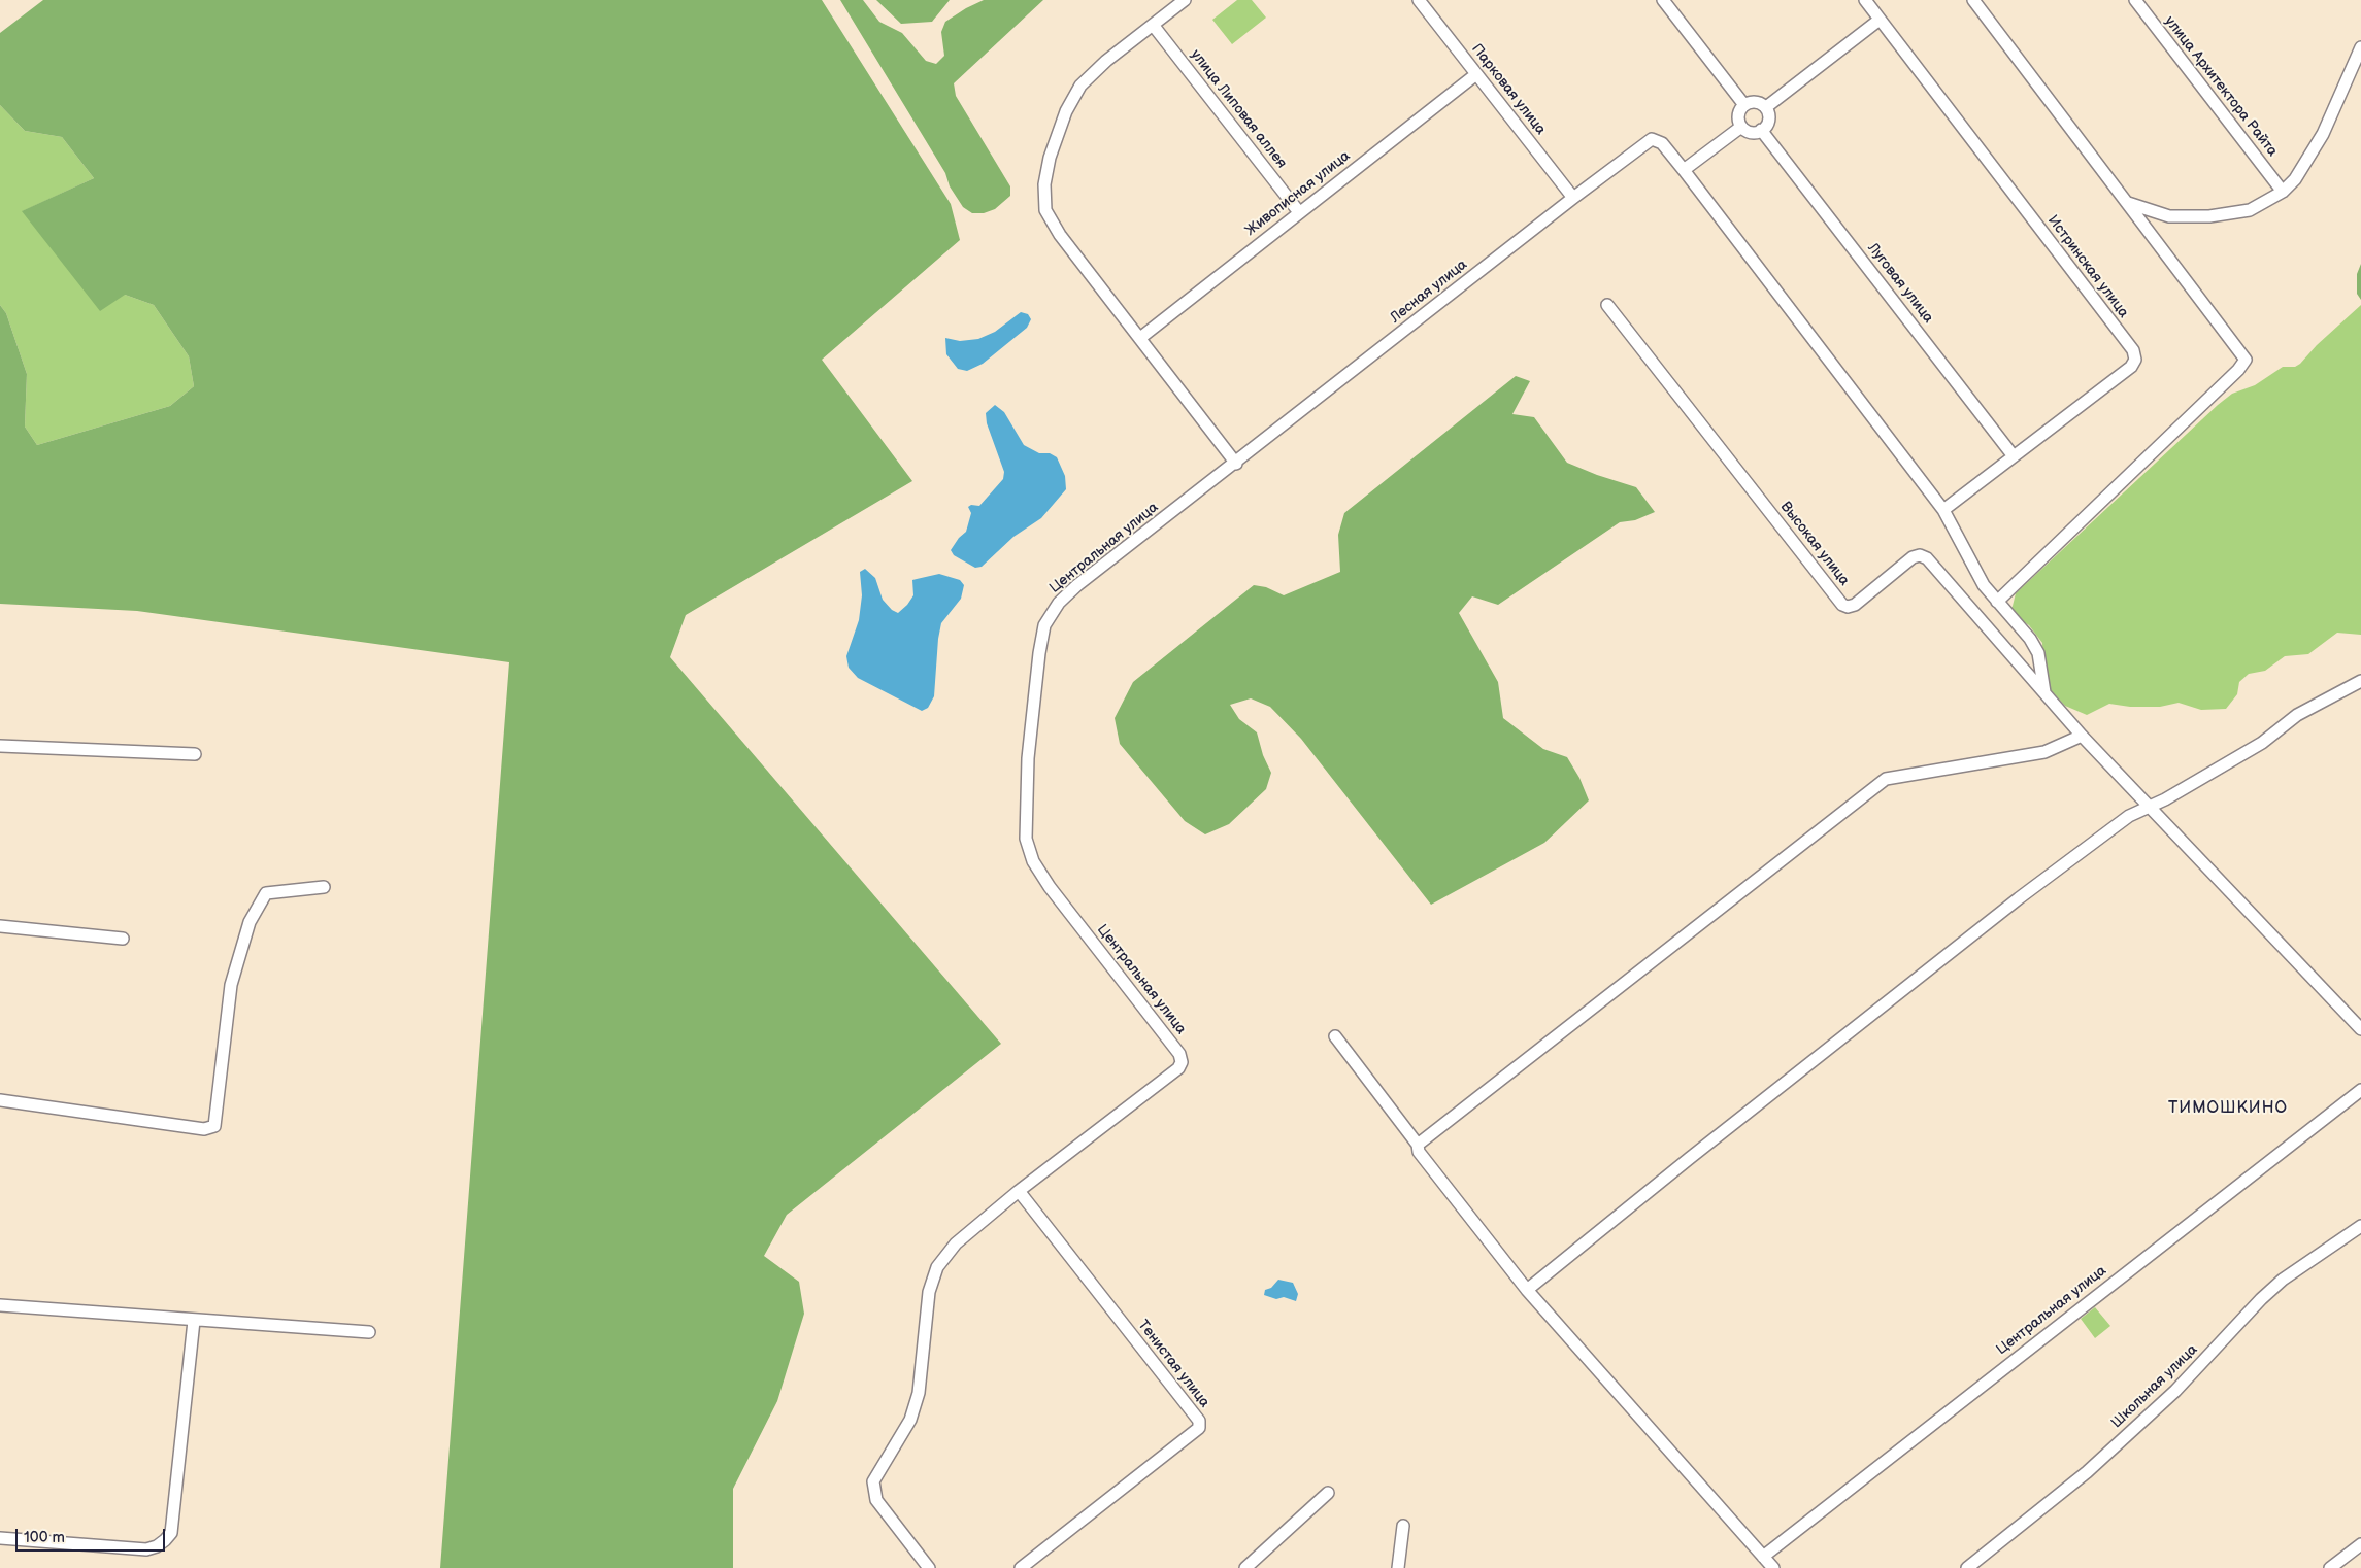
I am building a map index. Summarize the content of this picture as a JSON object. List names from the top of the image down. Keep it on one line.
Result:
{"streets":{"street":["улица Архитектора Райта","Парковая улица","улица Липовая аллея","Живописная улица","Истринская улица","Луговая улица","Лесная улица","Высокая улица","Центральная улица","Тенистая улица","Школьная улица"]},"crossings":[["Парковая улица","Живописная улица"],["Парковая улица","Лесная улица"],["улица Липовая аллея","Живописная улица"],["Истринская улица","Луговая улица"],["Лесная улица","Центральная улица"],["Центральная улица","Тенистая улица"]],"districts":["ТИМОШКИНО"],"scale_bar":"100 m"}
